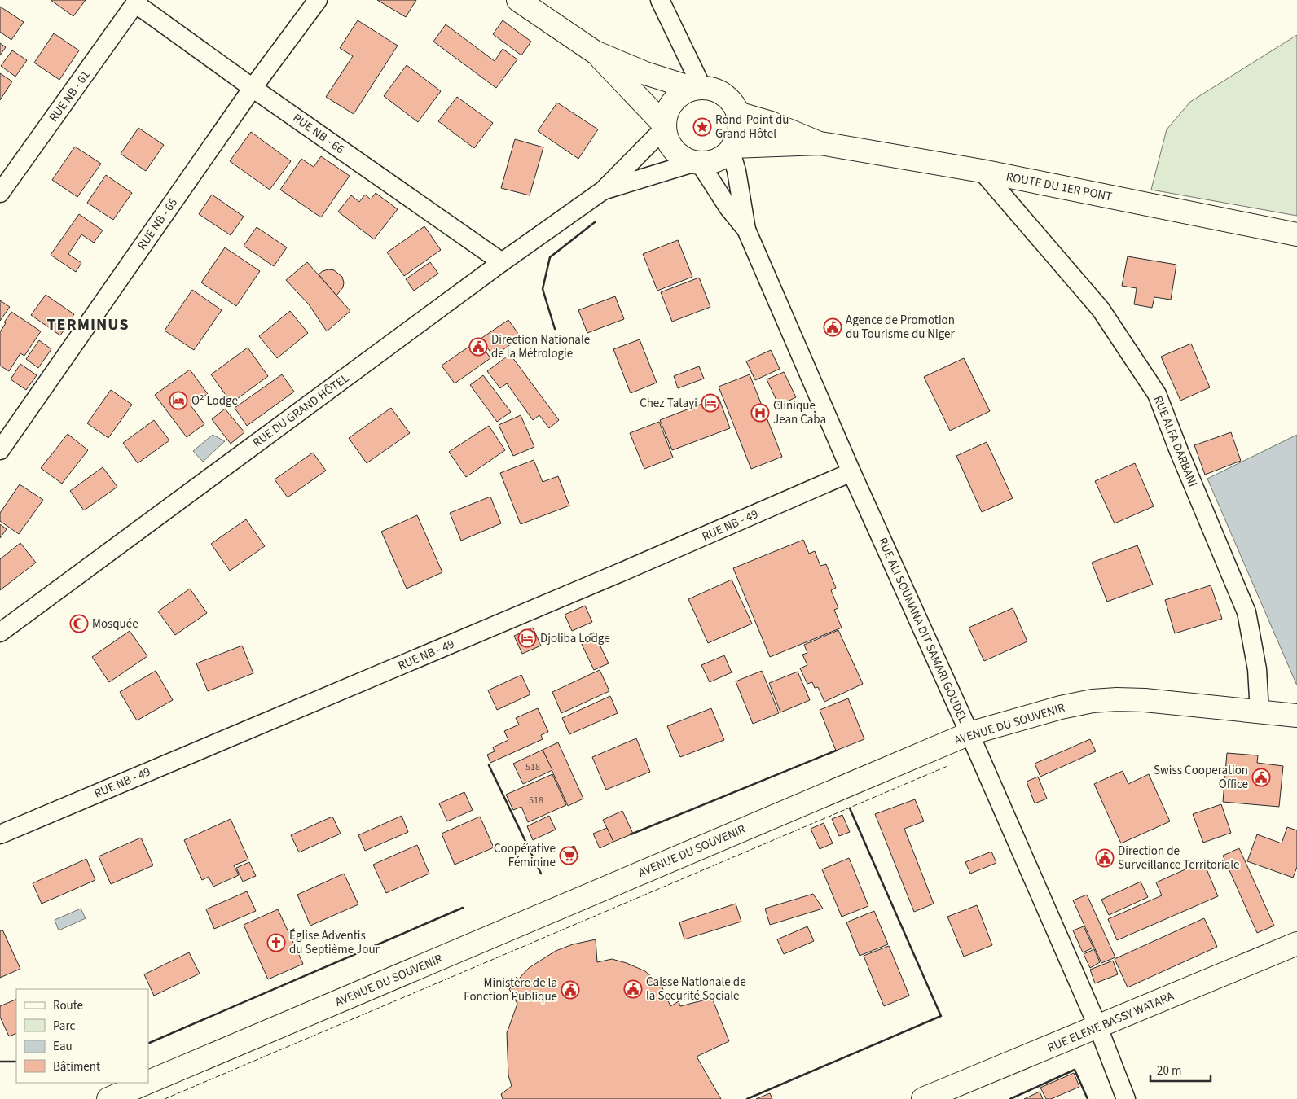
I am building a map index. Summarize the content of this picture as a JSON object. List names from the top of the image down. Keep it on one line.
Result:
{"streets":{"main road":["ROUTE DU 1ER PONT","AVENUE DU SOUVENIR","RUE ELENE BASSY WATARA"],"street":["RUE NB - 61","RUE NB - 66","RUE NB - 65","RUE DU GRAND HÔTEL","RUE ALFA DARBANI","RUE NB - 49","RUE ALI SOUMANA DIT SAMARI GOUDEL"]},"crossings":[["RUE NB - 61","RUE NB - 66"],["RUE NB - 66","RUE NB - 65"],["RUE NB - 66","RUE DU GRAND HÔTEL"],["ROUTE DU 1ER PONT","RUE DU GRAND HÔTEL"],["ROUTE DU 1ER PONT","RUE ALFA DARBANI"],["ROUTE DU 1ER PONT","RUE ALI SOUMANA DIT SAMARI GOUDEL"],["RUE DU GRAND HÔTEL","RUE ALI SOUMANA DIT SAMARI GOUDEL"],["RUE ALFA DARBANI","AVENUE DU SOUVENIR"],["RUE NB - 49","RUE ALI SOUMANA DIT SAMARI GOUDEL"],["RUE ALI SOUMANA DIT SAMARI GOUDEL","AVENUE DU SOUVENIR"],["RUE ALI SOUMANA DIT SAMARI GOUDEL","RUE ELENE BASSY WATARA"]],"districts":["TERMINUS"],"places":{"place":["Rond-Point du Grand Hôtel"],"public building":["Agence de Promotion du Tourisme du Niger","Direction Nationale de la Métrologie","Swiss Cooperation Office","Direction de Surveillance Territoriale","Caisse Nationale de la Securité Sociale","Ministère de la Fonction Publique"],"hotel":["O² Lodge","Chez Tatayi","Djoliba Lodge"],"hospital":["Clinique Jean Caba"],"mosque":["Mosquée"],"supermarket":["Coopérative Féminine"],"church":["Église Adventis du Septième Jour"]},"house_numbers":["518","518"],"legend":["Route","Parc","Eau","Bâtiment"],"scale_bar":"20 m"}
